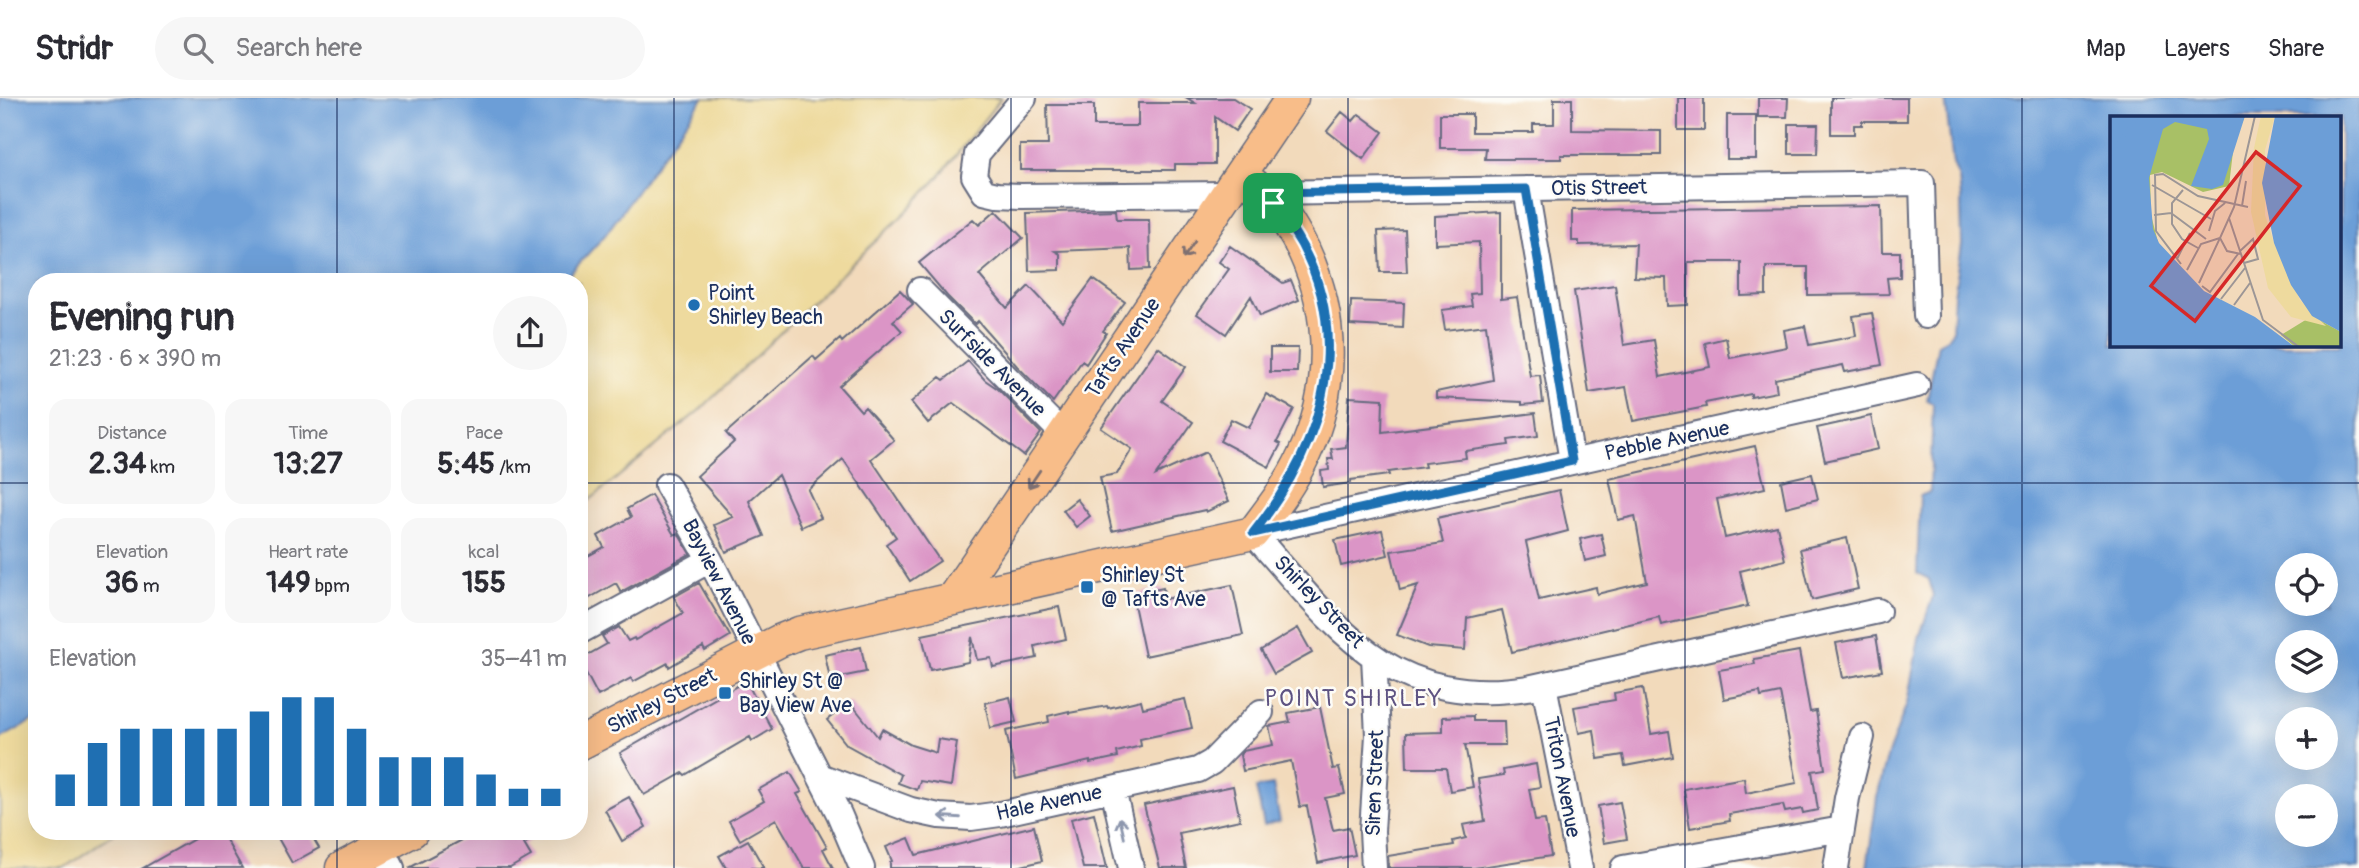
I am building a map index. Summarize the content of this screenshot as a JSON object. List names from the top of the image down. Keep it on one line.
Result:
{"streets":{"main road":["Tafts Avenue","Shirley Street"],"street":["Otis Street","Surfside Avenue","Pebble Avenue","Bayview Avenue","Triton Avenue","Siren Street","Hale Avenue"]},"crossings":[["Otis Street","Tafts Avenue"],["Tafts Avenue","Surfside Avenue"],["Tafts Avenue","Shirley Street"],["Pebble Avenue","Shirley Street"],["Bayview Avenue","Shirley Street"],["Bayview Avenue","Hale Avenue"],["Shirley Street","Triton Avenue"],["Shirley Street","Siren Street"]],"one_way":["Tafts Avenue","Hale Avenue"],"districts":["POINT SHIRLEY"],"places":{"other":["Point Shirley Beach"],"transit":["Shirley St @ Tafts Ave","Shirley St @ Bay View Ave"]},"page":{"header":"Stridr","search":"Search here","nav":["Map","Layers","Share"],"heading":["Evening run","21:23 · 6 × 390 m"],"stats":[["Distance","2.34 km"],["Time","13:27"],["Pace","5:45 /km"],["Elevation","36 m"],["Heart rate","149 bpm"],["kcal","155"]],"map_buttons":["+","−"],"chart":["Elevation","35–41 m"]}}
